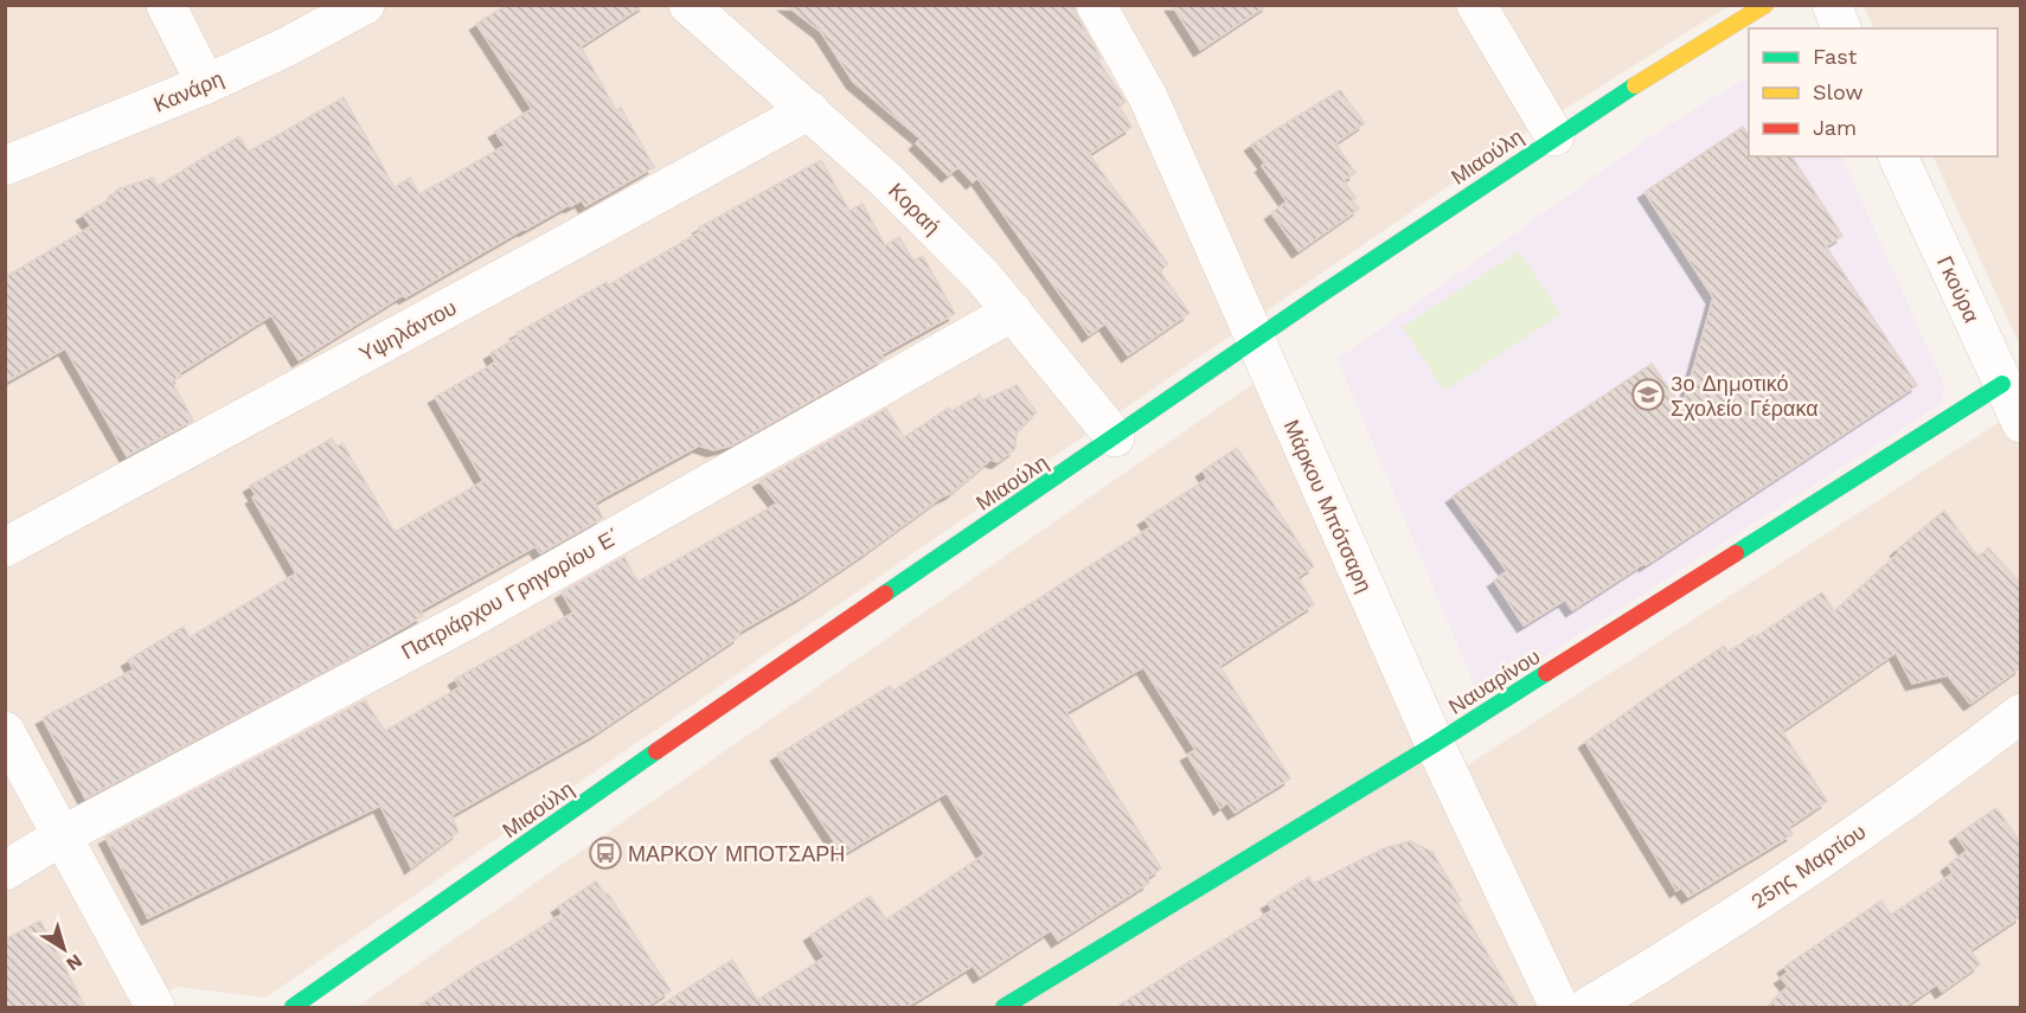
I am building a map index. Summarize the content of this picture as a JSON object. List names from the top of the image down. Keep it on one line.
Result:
{"streets":{"street":["Κανάρη","Μιαούλη","Κοραή","Γκούρα","Υψηλάντου","Μάρκου Μπότσαρη","Πατριάρχου Γρηγορίου Ε΄","Ναυαρίνου","25ης Μαρτίου"]},"crossings":[["Μιαούλη","Κοραή"],["Μιαούλη","Μάρκου Μπότσαρη"],["Κοραή","Υψηλάντου"],["Κοραή","Πατριάρχου Γρηγορίου Ε΄"],["Γκούρα","Ναυαρίνου"],["Μάρκου Μπότσαρη","Ναυαρίνου"]],"places":{"school or university":["3ο Δημοτικό Σχολείο Γέρακα"],"bus stop":["ΜΑΡΚΟΥ ΜΠΟΤΣΑΡΗ"]},"legend":["Fast","Slow","Jam"],"north":"bottom right"}
